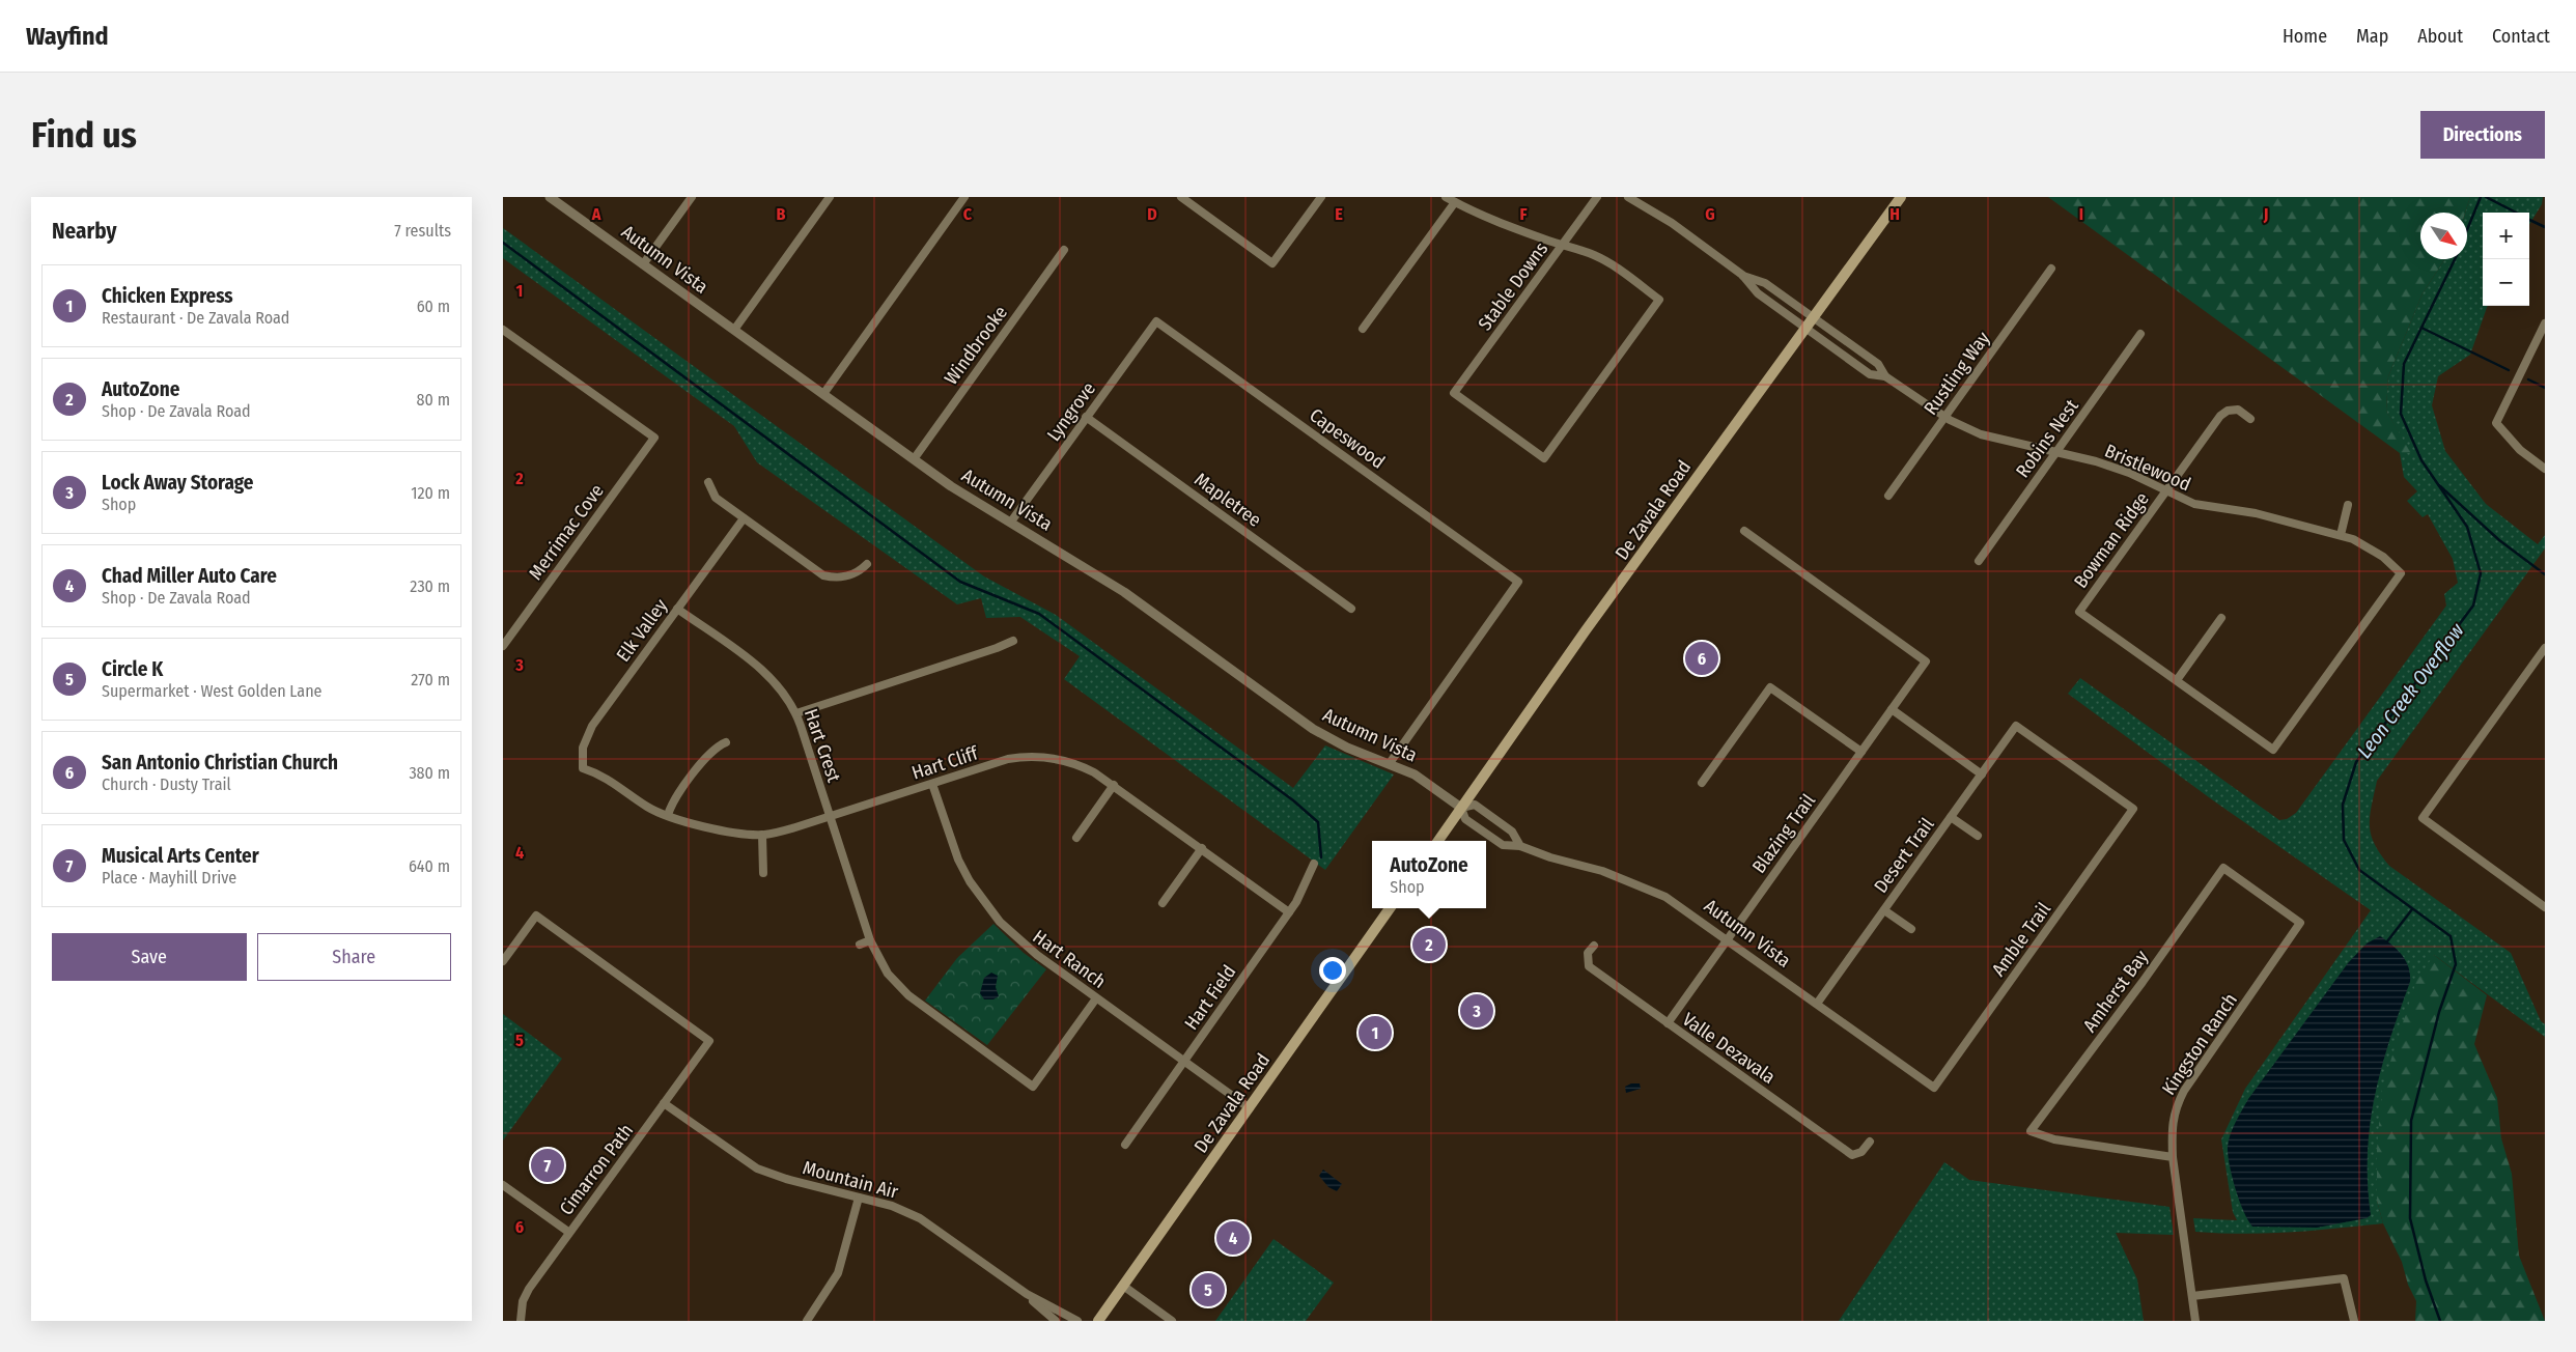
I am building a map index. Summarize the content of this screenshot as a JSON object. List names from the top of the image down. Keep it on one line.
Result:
{"streets":{"main road":["De Zavala Road"],"street":["Autumn Vista","Stable Downs","Windbrooke","Rustling Way","Lyngrove","Capeswood","Robins Nest","Bristlewood","Mapletree","Merrimac Cove","Bowman Ridge","Elk Valley","Hart Crest","Hart Cliff","Blazing Trail","Desert Trail","Amble Trail","Hart Ranch","Amherst Bay","Hart Field","Kingston Ranch","Valle Dezavala","Cimarron Path","Mountain Air"]},"crossings":[["Autumn Vista","Windbrooke"],["Autumn Vista","Lyngrove"],["Autumn Vista","Capeswood"],["Autumn Vista","De Zavala Road"],["Autumn Vista","Blazing Trail"],["Autumn Vista","Desert Trail"],["Autumn Vista","Amble Trail"],["Rustling Way","Bristlewood"],["Lyngrove","Capeswood"],["Lyngrove","Mapletree"],["Robins Nest","Bristlewood"],["Bristlewood","De Zavala Road"],["Bristlewood","Bowman Ridge"],["De Zavala Road","Hart Ranch"],["Elk Valley","Hart Crest"],["Elk Valley","Hart Cliff"],["Hart Crest","Hart Cliff"],["Hart Crest","Hart Ranch"],["Hart Cliff","Hart Ranch"],["Hart Cliff","Hart Field"],["Blazing Trail","Valle Dezavala"],["Desert Trail","Amble Trail"],["Hart Ranch","Hart Field"],["Amherst Bay","Kingston Ranch"],["Cimarron Path","Mountain Air"]],"water":["Leon Creek Overflow"],"north":"bottom right","page":{"header":"Wayfind","nav":["Home","Map","About","Contact"],"buttons":["Directions",["Save","Share"]],"title":"Find us","heading":["Nearby","7 results"],"map_buttons":["+","−"],"list":[{"mark":"1","name":"Chicken Express","note":"Restaurant · De Zavala Road","value":"60 m"},{"mark":"2","name":"AutoZone","note":"Shop · De Zavala Road","value":"80 m"},{"mark":"3","name":"Lock Away Storage","note":"Shop","value":"120 m"},{"mark":"4","name":"Chad Miller Auto Care","note":"Shop · De Zavala Road","value":"230 m"},{"mark":"5","name":"Circle K","note":"Supermarket · West Golden Lane","value":"270 m"},{"mark":"6","name":"San Antonio Christian Church","note":"Church · Dusty Trail","value":"380 m"},{"mark":"7","name":"Musical Arts Center","note":"Place · Mayhill Drive","value":"640 m"}],"pins":["6","2","3","1","7","4","5"],"popup":["AutoZone","Shop"]},"grid":{"columns":["A","B","C","D","E","F","G","H","I","J"],"rows":["1","2","3","4","5","6"]}}
